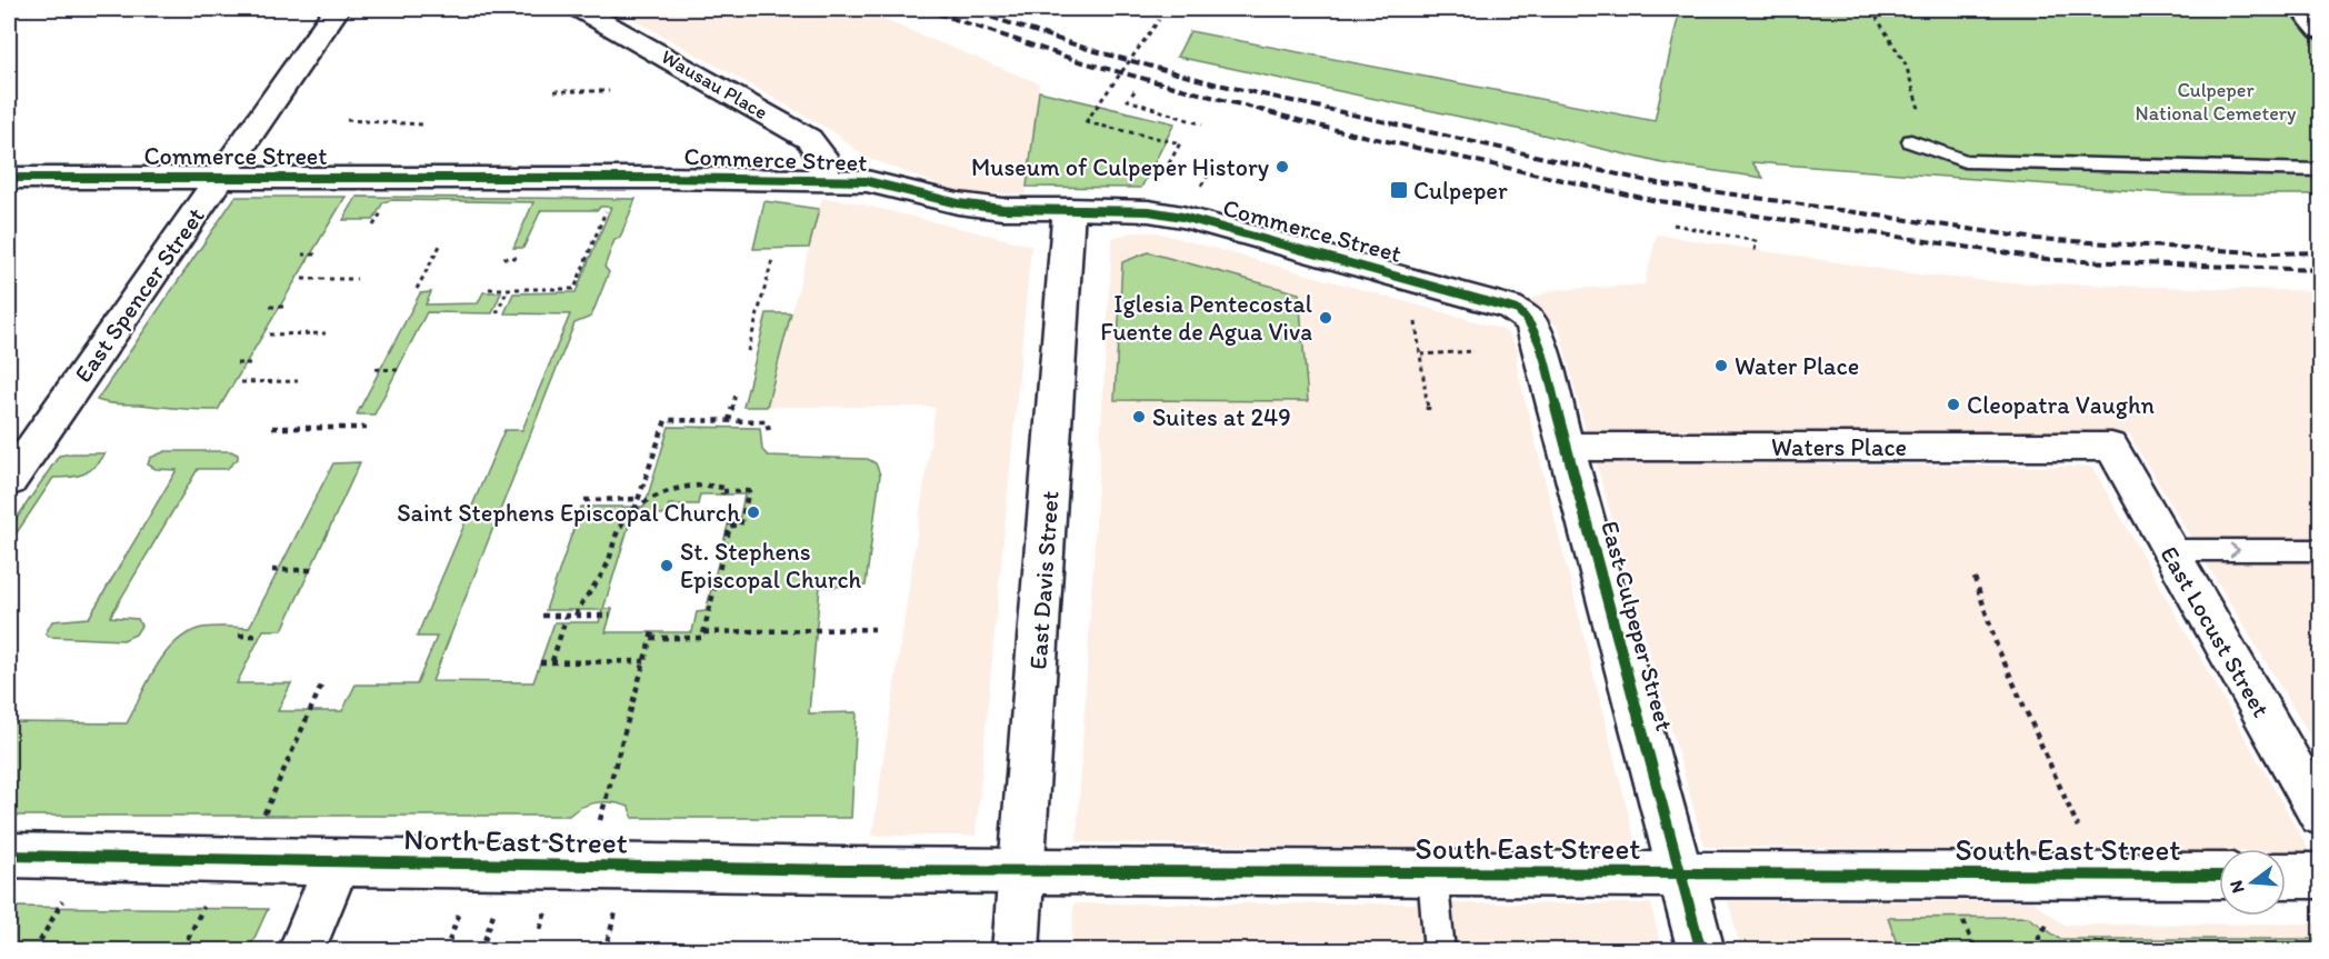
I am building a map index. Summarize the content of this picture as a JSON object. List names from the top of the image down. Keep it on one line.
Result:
{"streets":{"street":["Wausau Place","Commerce Street","East Spencer Street","Waters Place","East Davis Street","East Culpeper Street","East Locust Street","North East Street","South East Street"]},"crossings":[["Wausau Place","Commerce Street"],["Commerce Street","East Spencer Street"],["Commerce Street","East Davis Street"],["Commerce Street","East Culpeper Street"],["Waters Place","East Culpeper Street"],["Waters Place","East Locust Street"],["East Davis Street","North East Street"],["East Davis Street","South East Street"],["East Culpeper Street","South East Street"],["North East Street","South East Street"]],"parks":["Culpeper National Cemetery"],"places":{"other":["Museum of Culpeper History","Iglesia Pentecostal Fuente de Agua Viva","Water Place","Cleopatra Vaughn","Suites at 249","Saint Stephens Episcopal Church","St. Stephens Episcopal Church"],"transit":["Culpeper"]},"north":"left"}
